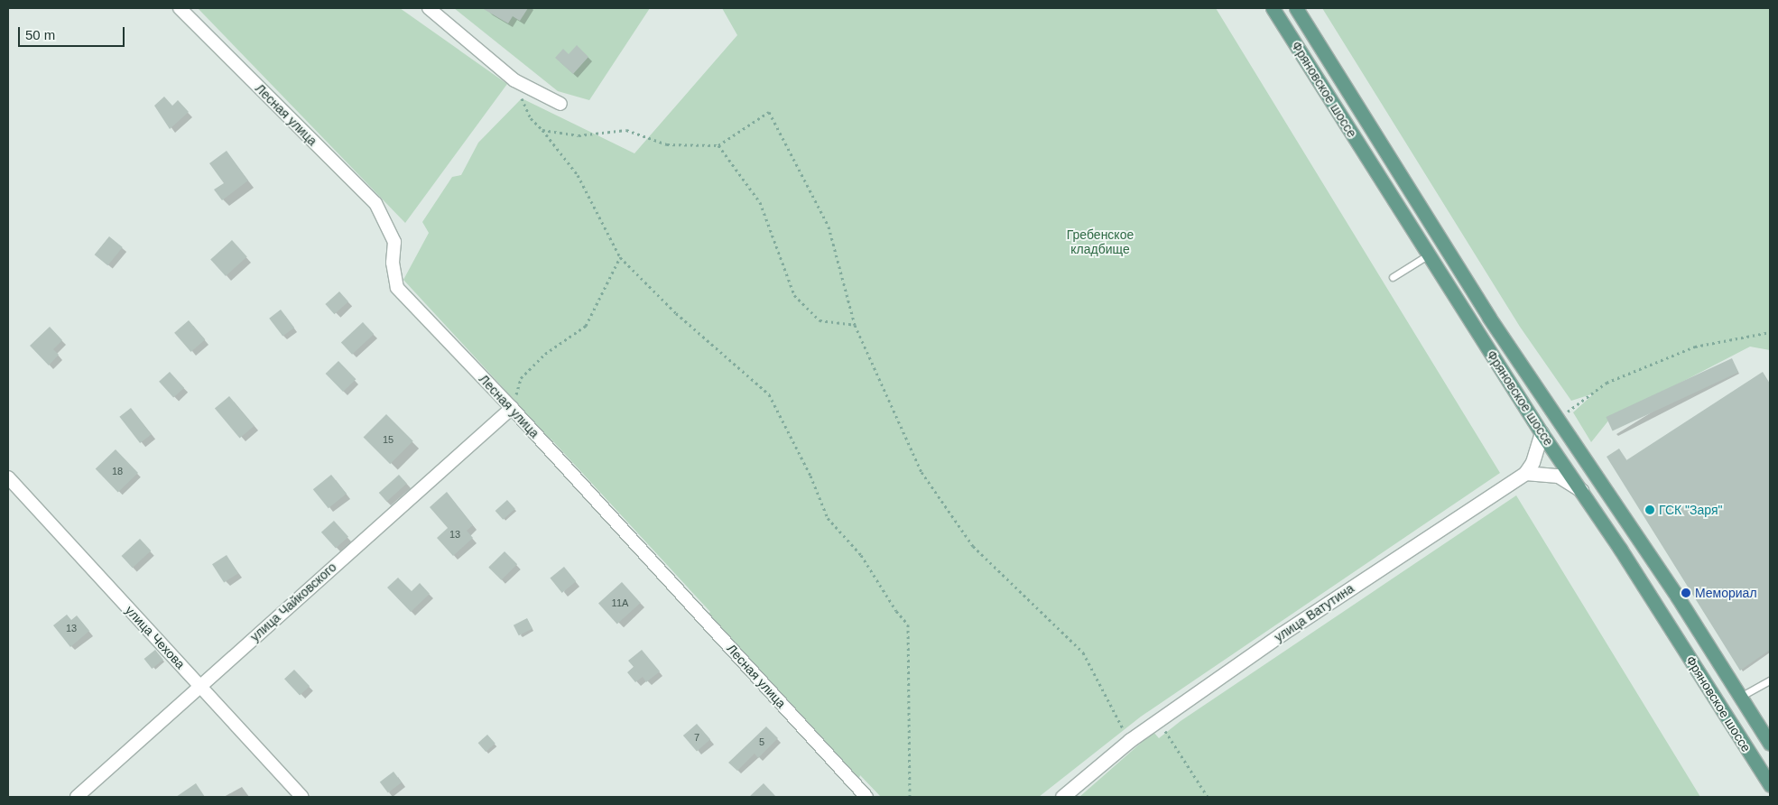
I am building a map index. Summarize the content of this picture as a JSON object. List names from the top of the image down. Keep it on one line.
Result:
{"streets":{"main road":["Фряновское шоссе"],"street":["Лесная улица","улица Чайковского","улица Ватутина","улица Чехова"]},"crossings":[["Лесная улица","улица Чайковского"],["улица Чайковского","улица Чехова"]],"parks":["Гребенское кладбище"],"places":["ГСК \"Заря\"","Мемориал"],"house_numbers":["15","18","13","11А","13","7","5"],"scale_bar":"50 m"}
